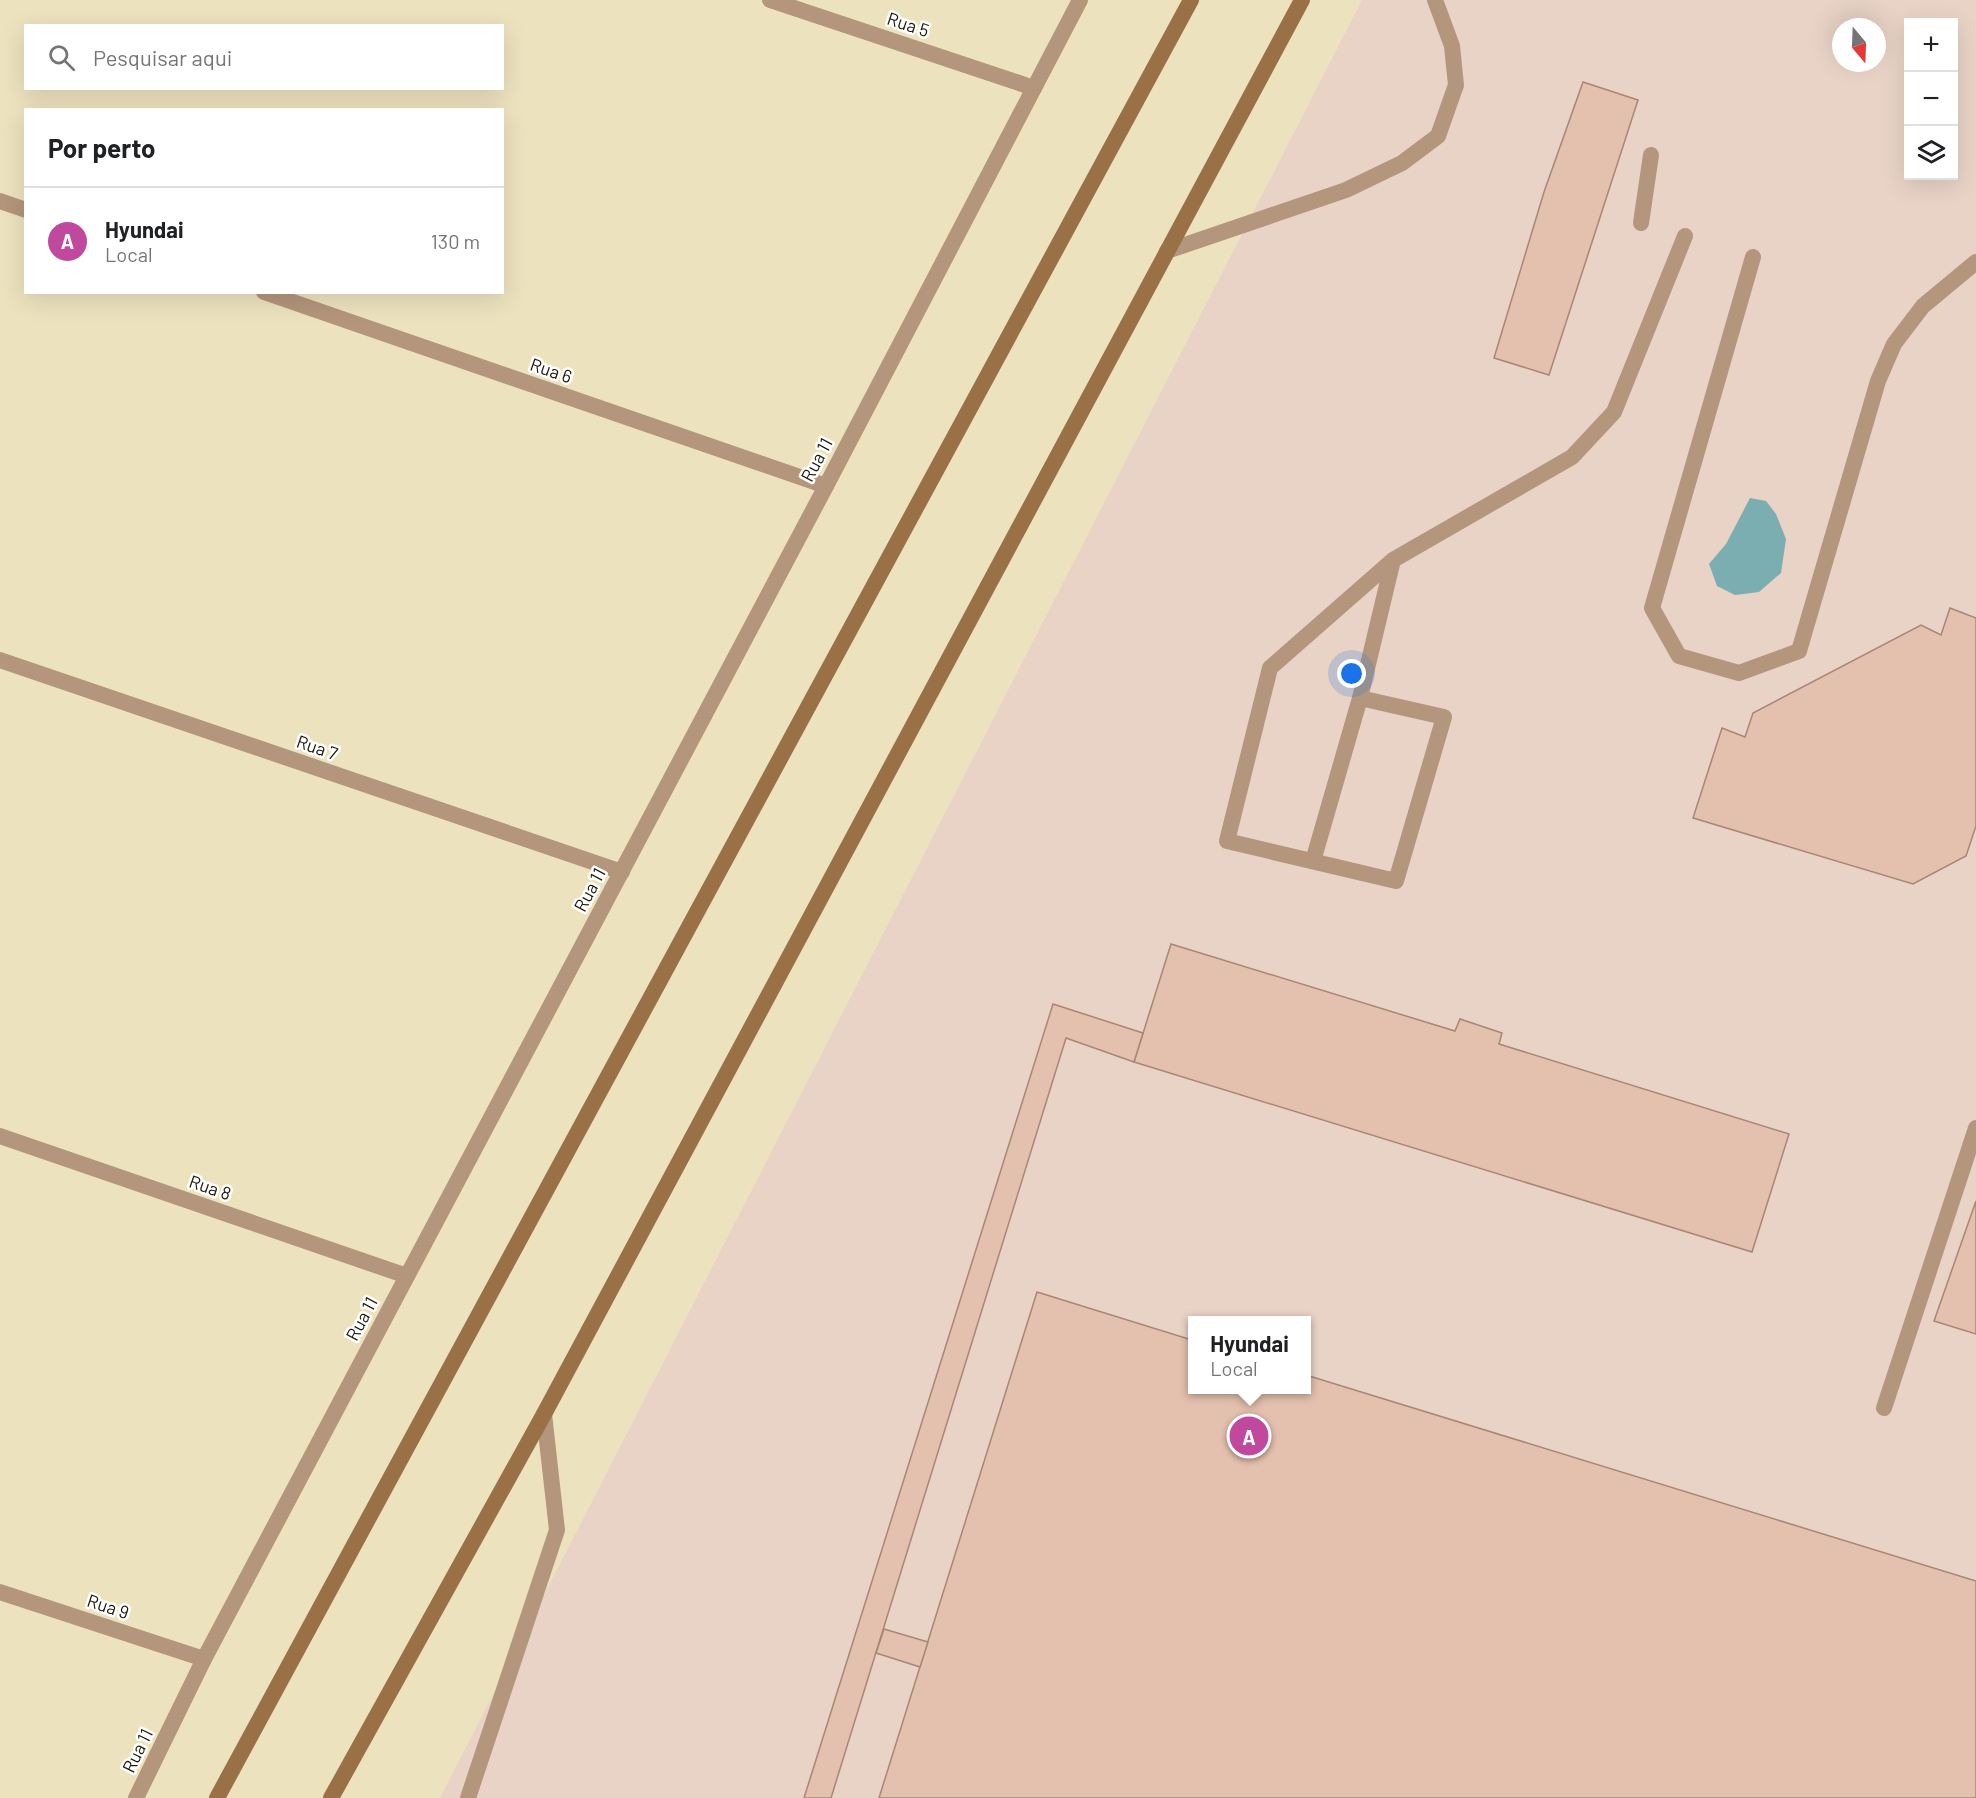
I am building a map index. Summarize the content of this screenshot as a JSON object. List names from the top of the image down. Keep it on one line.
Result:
{"streets":{"street":["Rua 5","Rua 6","Rua 11","Rua 7","Rua 8","Rua 9"]},"crossings":[["Rua 5","Rua 11"],["Rua 6","Rua 11"],["Rua 11","Rua 7"],["Rua 11","Rua 8"],["Rua 11","Rua 9"]],"north":"bottom","page":{"map_buttons":["+","−"],"search":"Pesquisar aqui","heading":"Por perto","list":[{"mark":"A","name":"Hyundai","note":"Local","value":"130 m"}],"popup":["Hyundai","Local"],"pins":"A"}}
